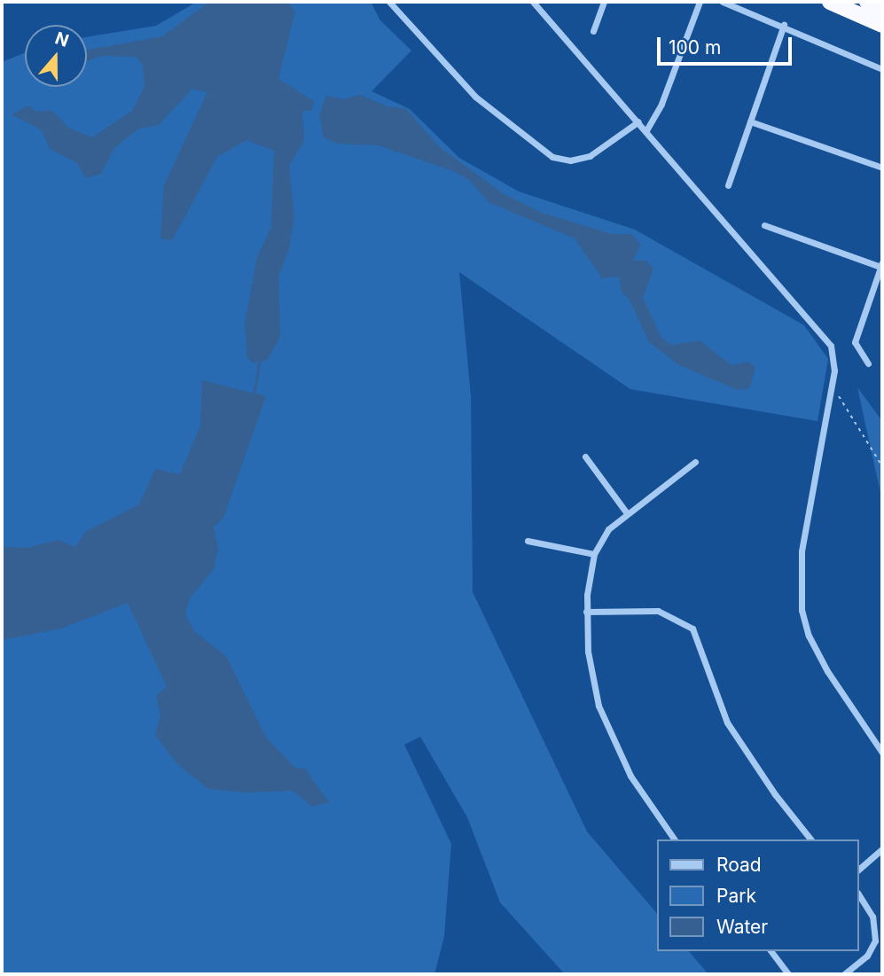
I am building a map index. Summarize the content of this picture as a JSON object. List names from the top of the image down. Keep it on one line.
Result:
{"legend":["Road","Park","Water"],"scale_bar":"100 m","north":"top"}
